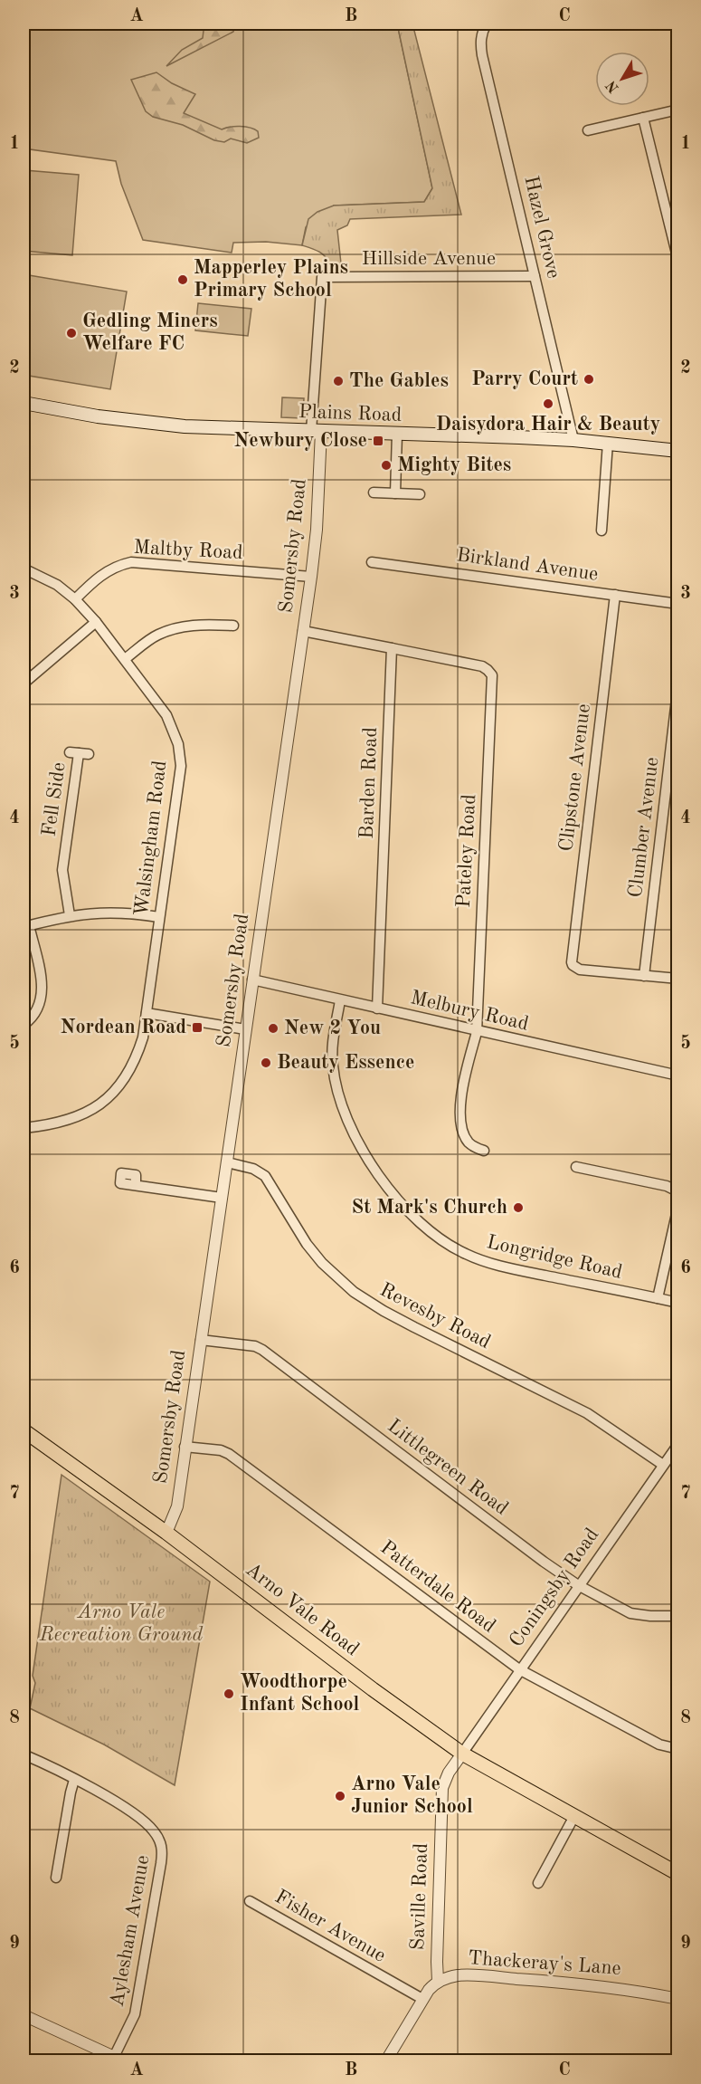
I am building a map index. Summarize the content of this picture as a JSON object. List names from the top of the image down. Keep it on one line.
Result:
{"streets":{"main road":["Plains Road","Arno Vale Road"],"street":["Hazel Grove","Hillside Avenue","Somersby Road","Maltby Road","Birkland Avenue","Clipstone Avenue","Barden Road","Fell Side","Clumber Avenue","Walsingham Road","Pateley Road","Melbury Road","Longridge Road","Revesby Road","Littlegreen Road","Patterdale Road","Coningsby Road","Saville Road","Fisher Avenue","Aylesham Avenue","Thackeray's Lane"]},"crossings":[["Hazel Grove","Hillside Avenue"],["Hazel Grove","Plains Road"],["Hillside Avenue","Plains Road"],["Hillside Avenue","Somersby Road"],["Plains Road","Somersby Road"],["Somersby Road","Maltby Road"],["Somersby Road","Melbury Road"],["Somersby Road","Revesby Road"],["Somersby Road","Littlegreen Road"],["Somersby Road","Patterdale Road"],["Somersby Road","Arno Vale Road"],["Maltby Road","Walsingham Road"],["Birkland Avenue","Clipstone Avenue"],["Clipstone Avenue","Clumber Avenue"],["Barden Road","Pateley Road"],["Barden Road","Melbury Road"],["Pateley Road","Melbury Road"],["Melbury Road","Longridge Road"],["Revesby Road","Coningsby Road"],["Littlegreen Road","Coningsby Road"],["Patterdale Road","Coningsby Road"],["Coningsby Road","Arno Vale Road"],["Coningsby Road","Saville Road"],["Arno Vale Road","Saville Road"],["Saville Road","Thackeray's Lane"]],"parks":["Arno Vale Recreation Ground"],"places":{"other":["Mapperley Plains Primary School","Gedling Miners Welfare FC","Parry Court","The Gables","Daisydora Hair & Beauty","Mighty Bites","New 2 You","Beauty Essence","St Mark's Church","Woodthorpe Infant School","Arno Vale Junior School"],"transit":["Newbury Close","Nordean Road"]},"north":"bottom left","grid":{"columns":["A","B","C"],"rows":["1","2","3","4","5","6","7","8","9"]}}
